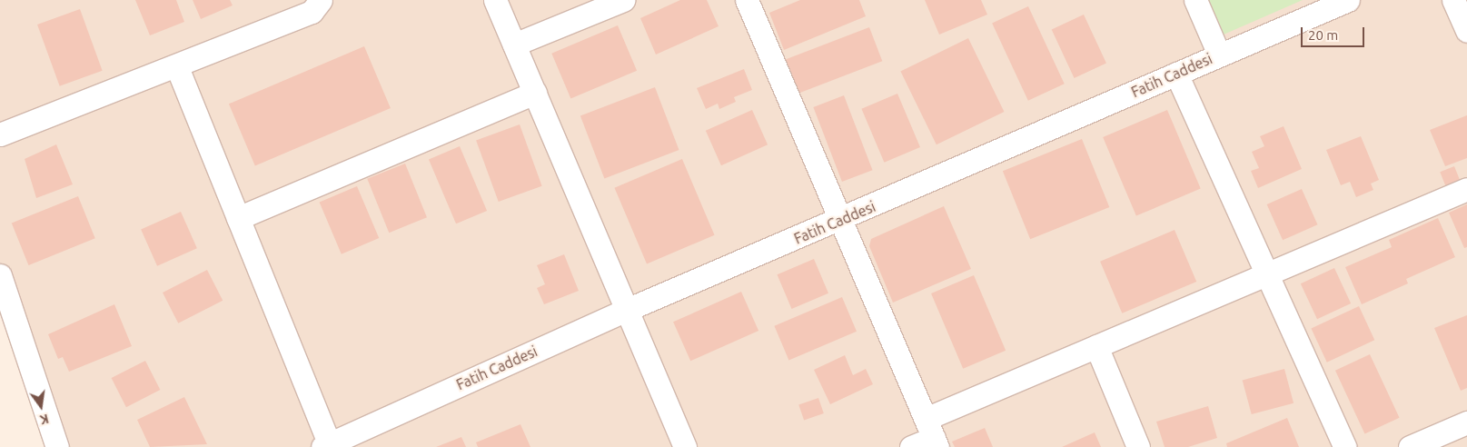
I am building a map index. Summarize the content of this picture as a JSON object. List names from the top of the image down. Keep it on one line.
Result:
{"streets":{"street":["Fatih Caddesi"]},"scale_bar":"20 m","north":"bottom"}
